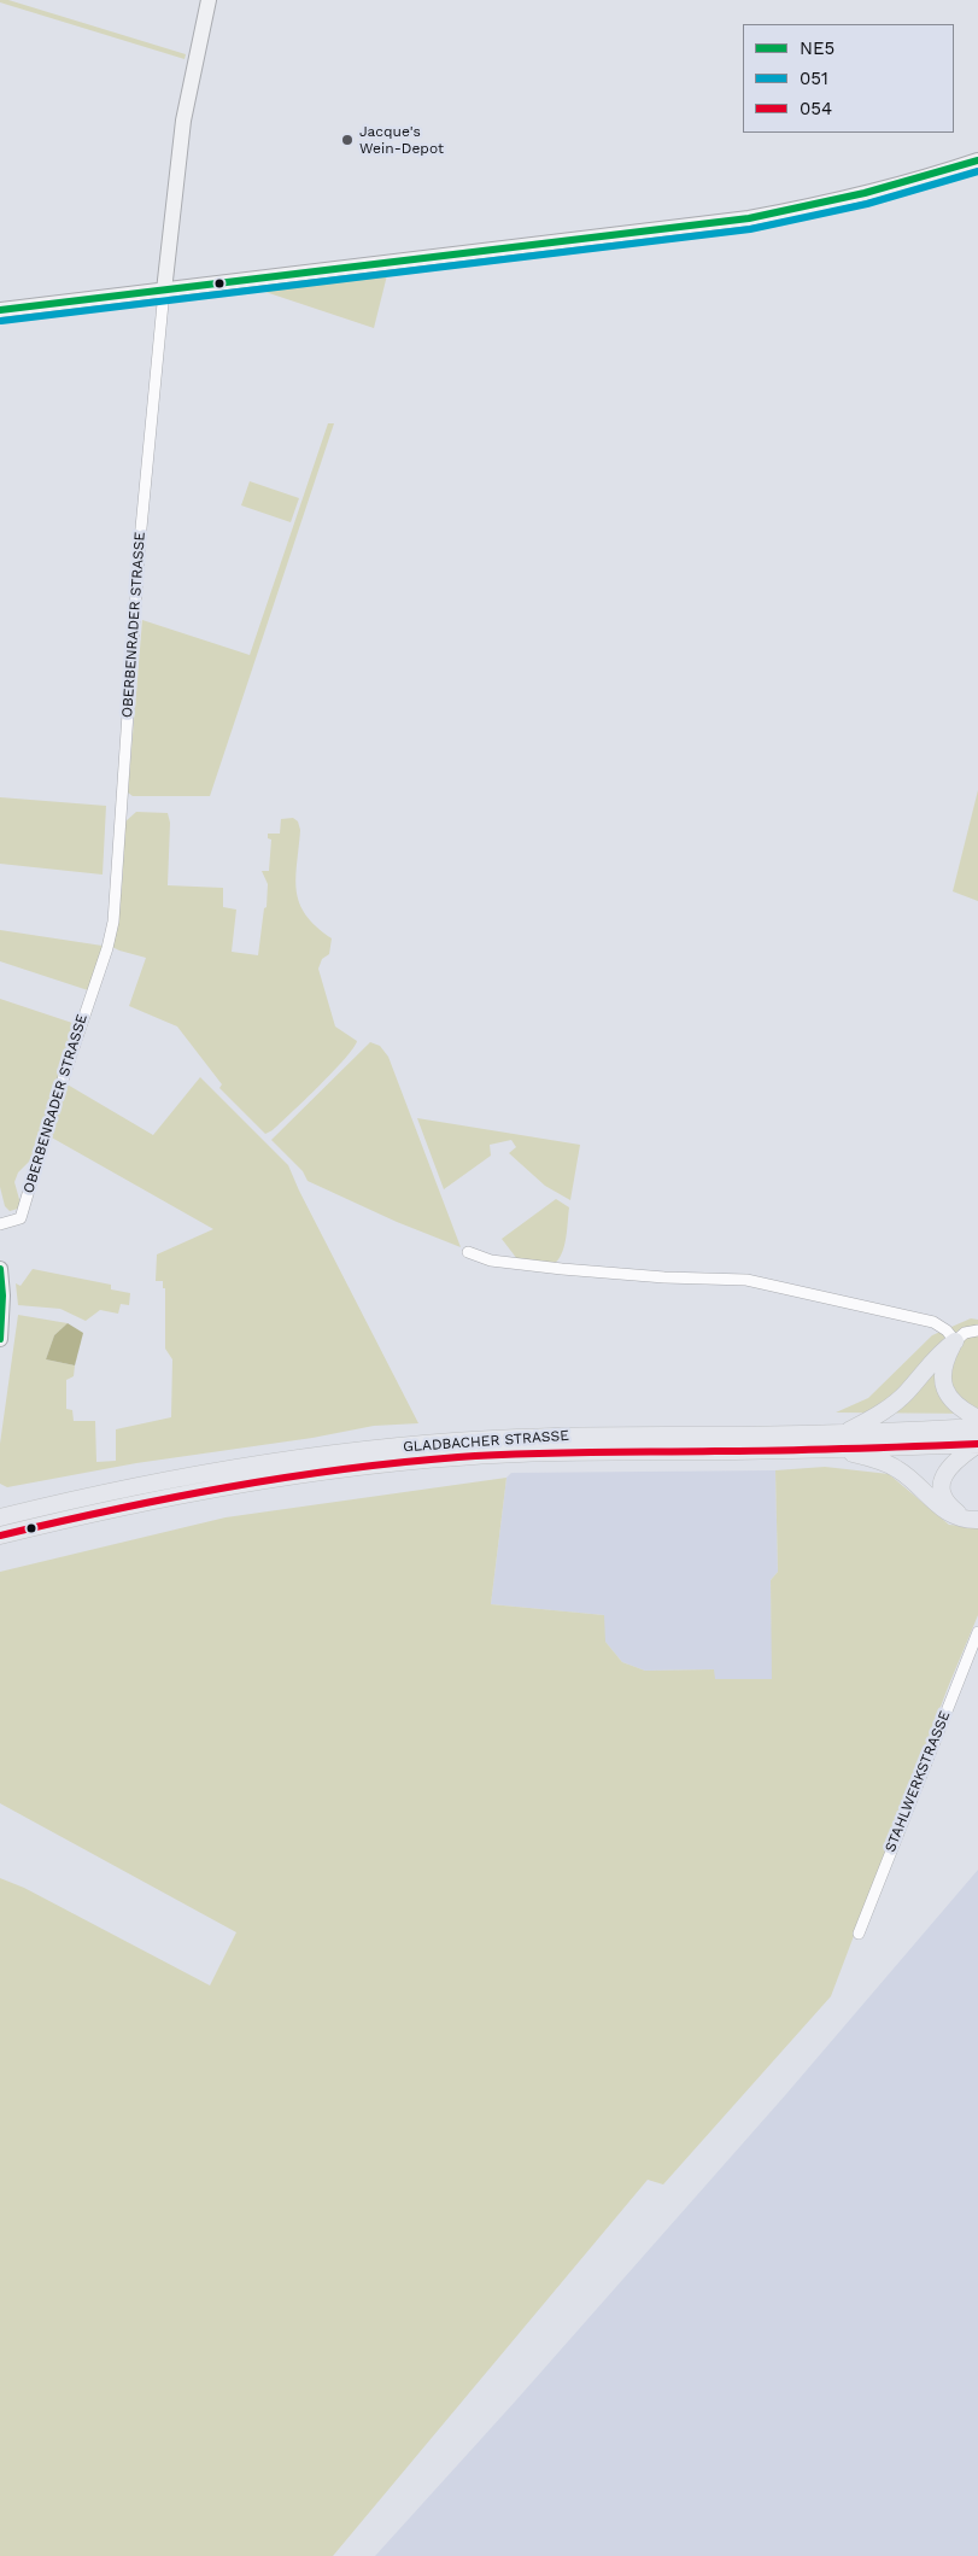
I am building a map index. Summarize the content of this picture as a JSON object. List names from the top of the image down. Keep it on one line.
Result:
{"streets":{"main road":["GLADBACHER STRASSE"],"street":["OBERBENRADER STRASSE","STAHLWERKSTRASSE"]},"places":["Jacque's Wein-Depot"],"lines":["transit line NE5","transit line 051","transit line 054"],"legend":["NE5","051","054"]}
